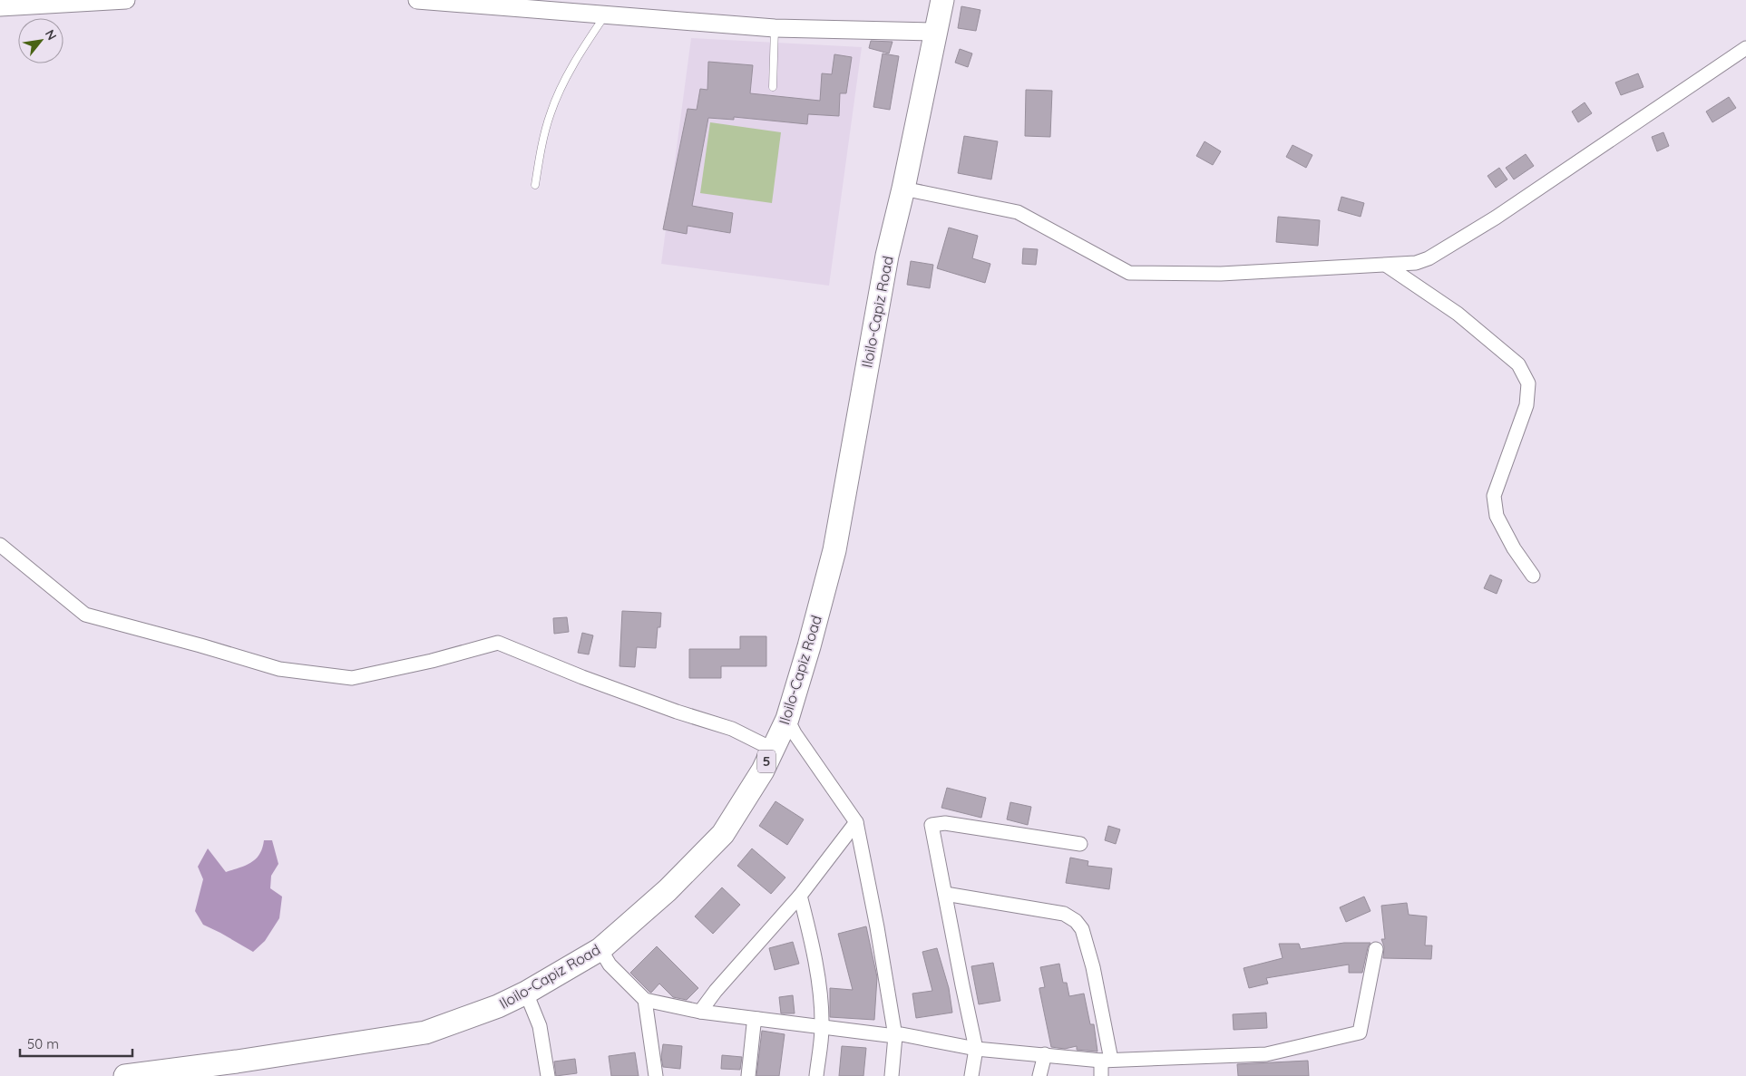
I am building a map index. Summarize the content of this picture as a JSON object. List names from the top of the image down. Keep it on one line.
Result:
{"streets":{"highway":["Iloilo-Capiz Road","5"]},"scale_bar":"50 m","north":"top right"}
